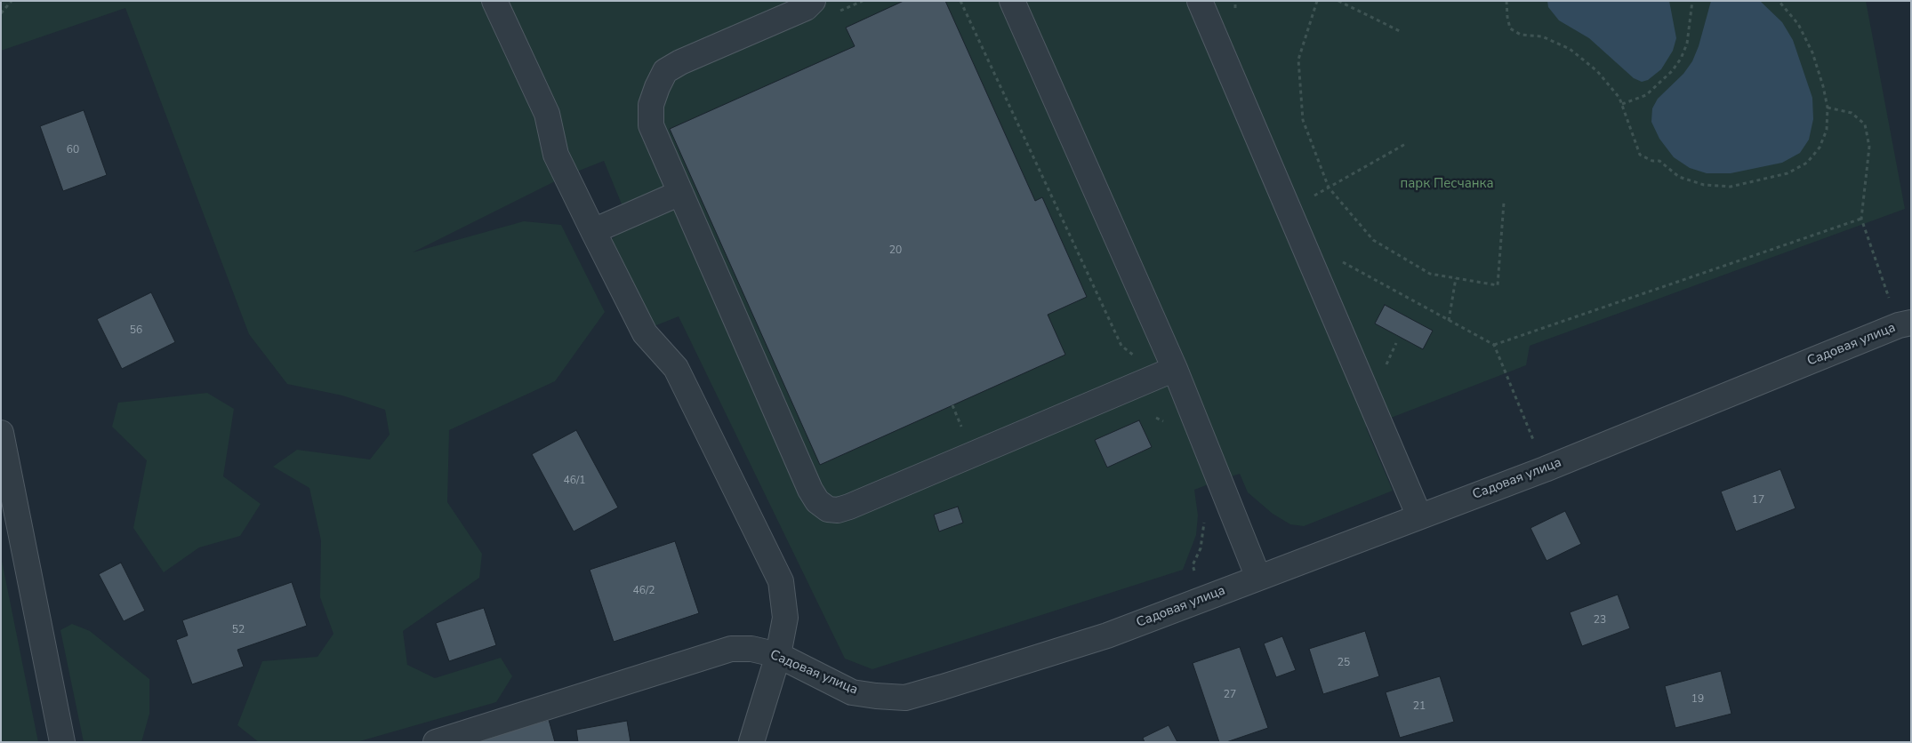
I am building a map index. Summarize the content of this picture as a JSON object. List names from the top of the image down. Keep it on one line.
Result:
{"streets":{"street":["Садовая улица"]},"parks":["парк Песчанка"],"house_numbers":["60","20","56","46/1","17","46/2","23","52","25","27","19","21"]}
